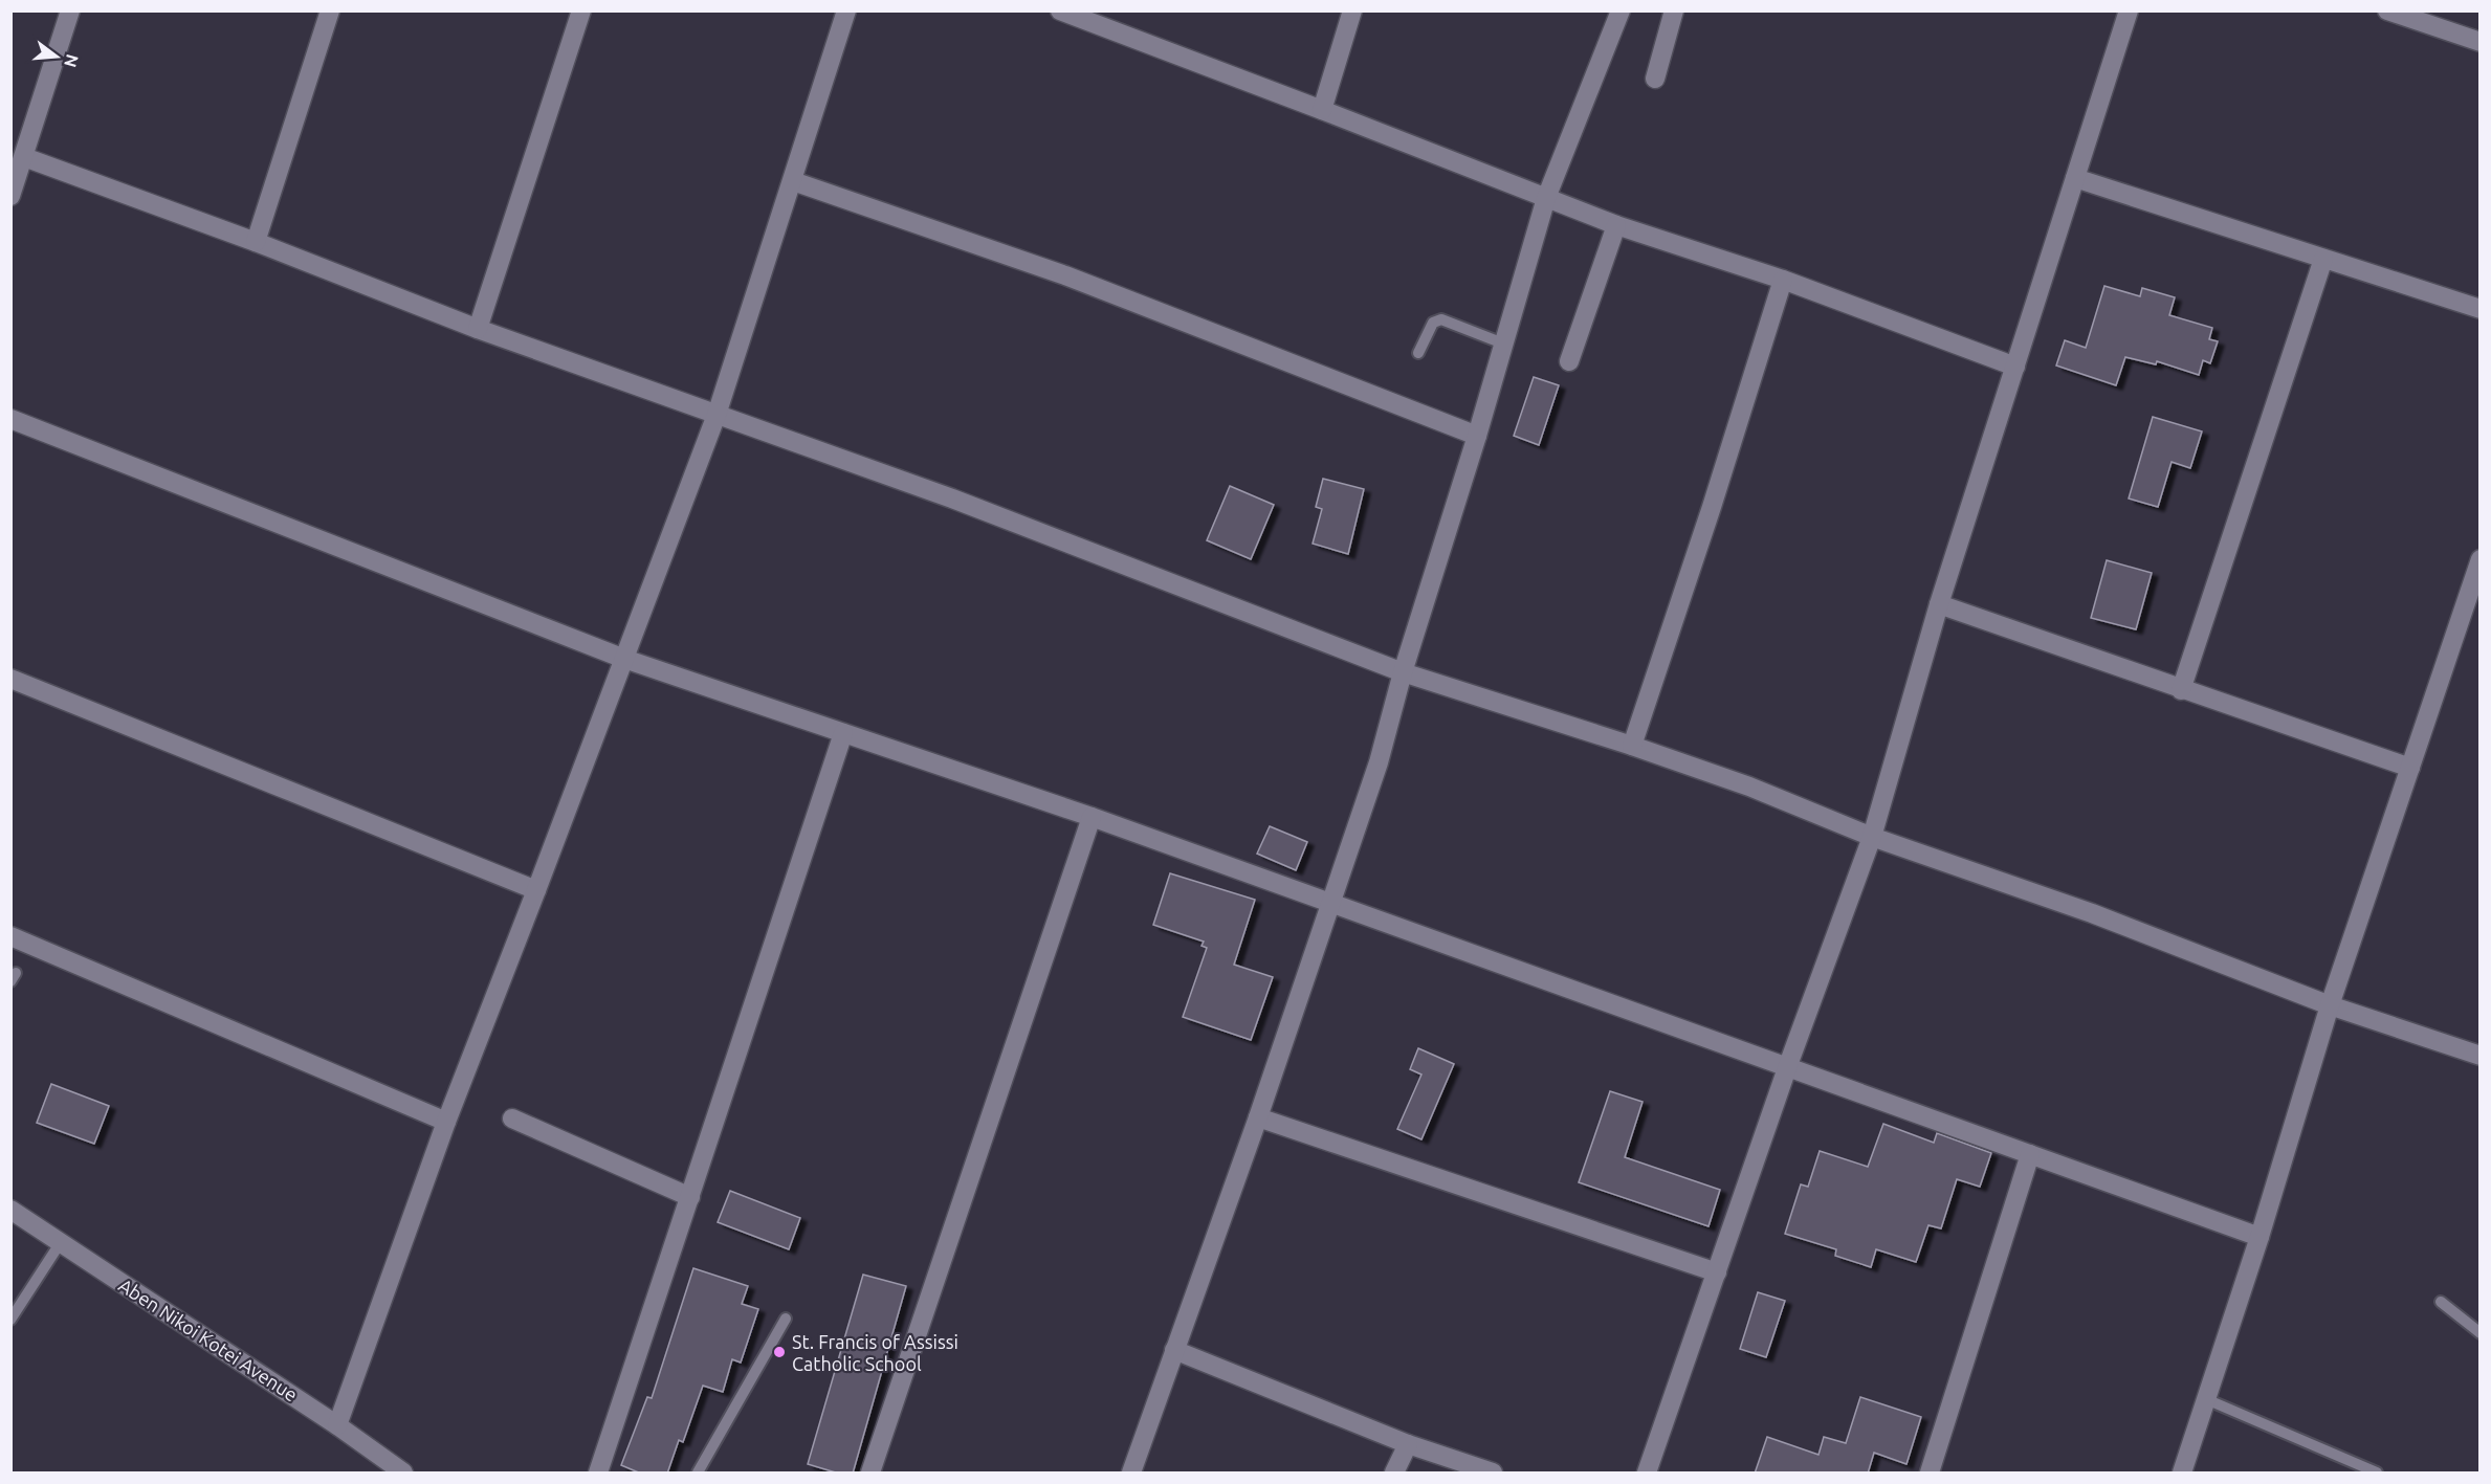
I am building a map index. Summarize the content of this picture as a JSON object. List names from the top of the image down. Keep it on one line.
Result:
{"streets":{"street":["Aben Nikoi Kotei Avenue"]},"places":["St. Francis of Assissi Catholic School"],"north":"right"}
